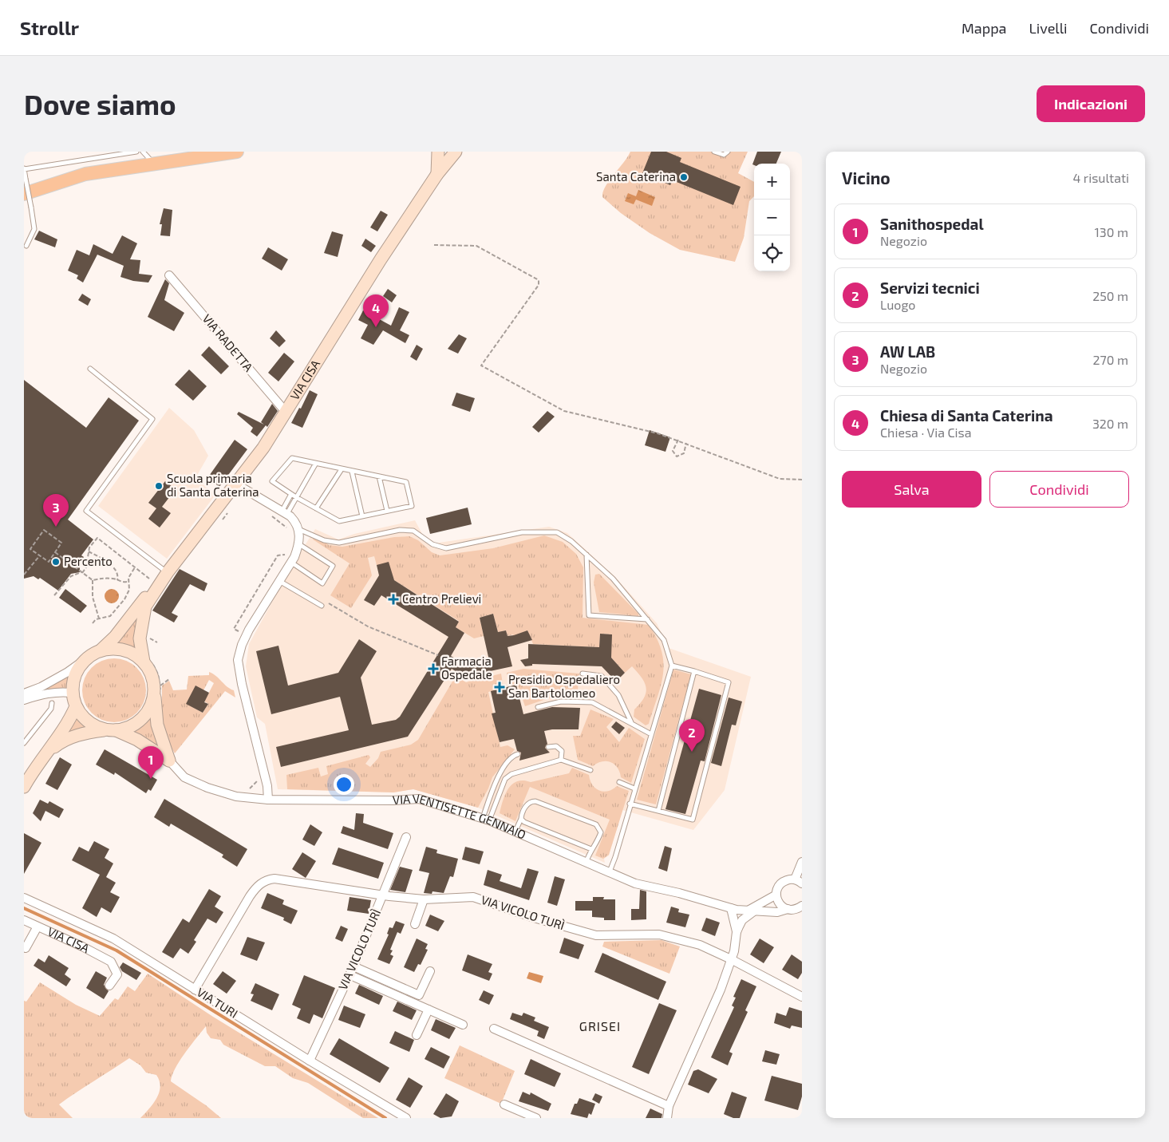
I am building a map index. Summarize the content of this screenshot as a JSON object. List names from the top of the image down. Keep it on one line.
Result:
{"streets":{"street":["VIA RADETTA","VIA CISA","VIA VENTISETTE GENNAIO","VIA VICOLO TURÌ","VIA TURI"]},"crossings":[["VIA RADETTA","VIA CISA"],["VIA CISA","VIA VENTISETTE GENNAIO"],["VIA VICOLO TURÌ","VIA TURI"]],"districts":["GRISEI"],"places":{"other":["Santa Caterina","Scuola primaria di Santa Caterina","Percento"],"health":["Centro Prelievi","Farmacia Ospedale","Presidio Ospedaliero San Bartolomeo"]},"page":{"header":"Strollr","nav":["Mappa","Livelli","Condividi"],"buttons":["Indicazioni",["Salva","Condividi"]],"title":"Dove siamo","heading":["Vicino","4 risultati"],"map_buttons":["+","−"],"list":[{"mark":"1","name":"Sanithospedal","note":"Negozio","value":"130 m"},{"mark":"2","name":"Servizi tecnici","note":"Luogo","value":"250 m"},{"mark":"3","name":"AW LAB","note":"Negozio","value":"270 m"},{"mark":"4","name":"Chiesa di Santa Caterina","note":"Chiesa · Via Cisa","value":"320 m"}],"pins":["4","3","2","1"]}}
